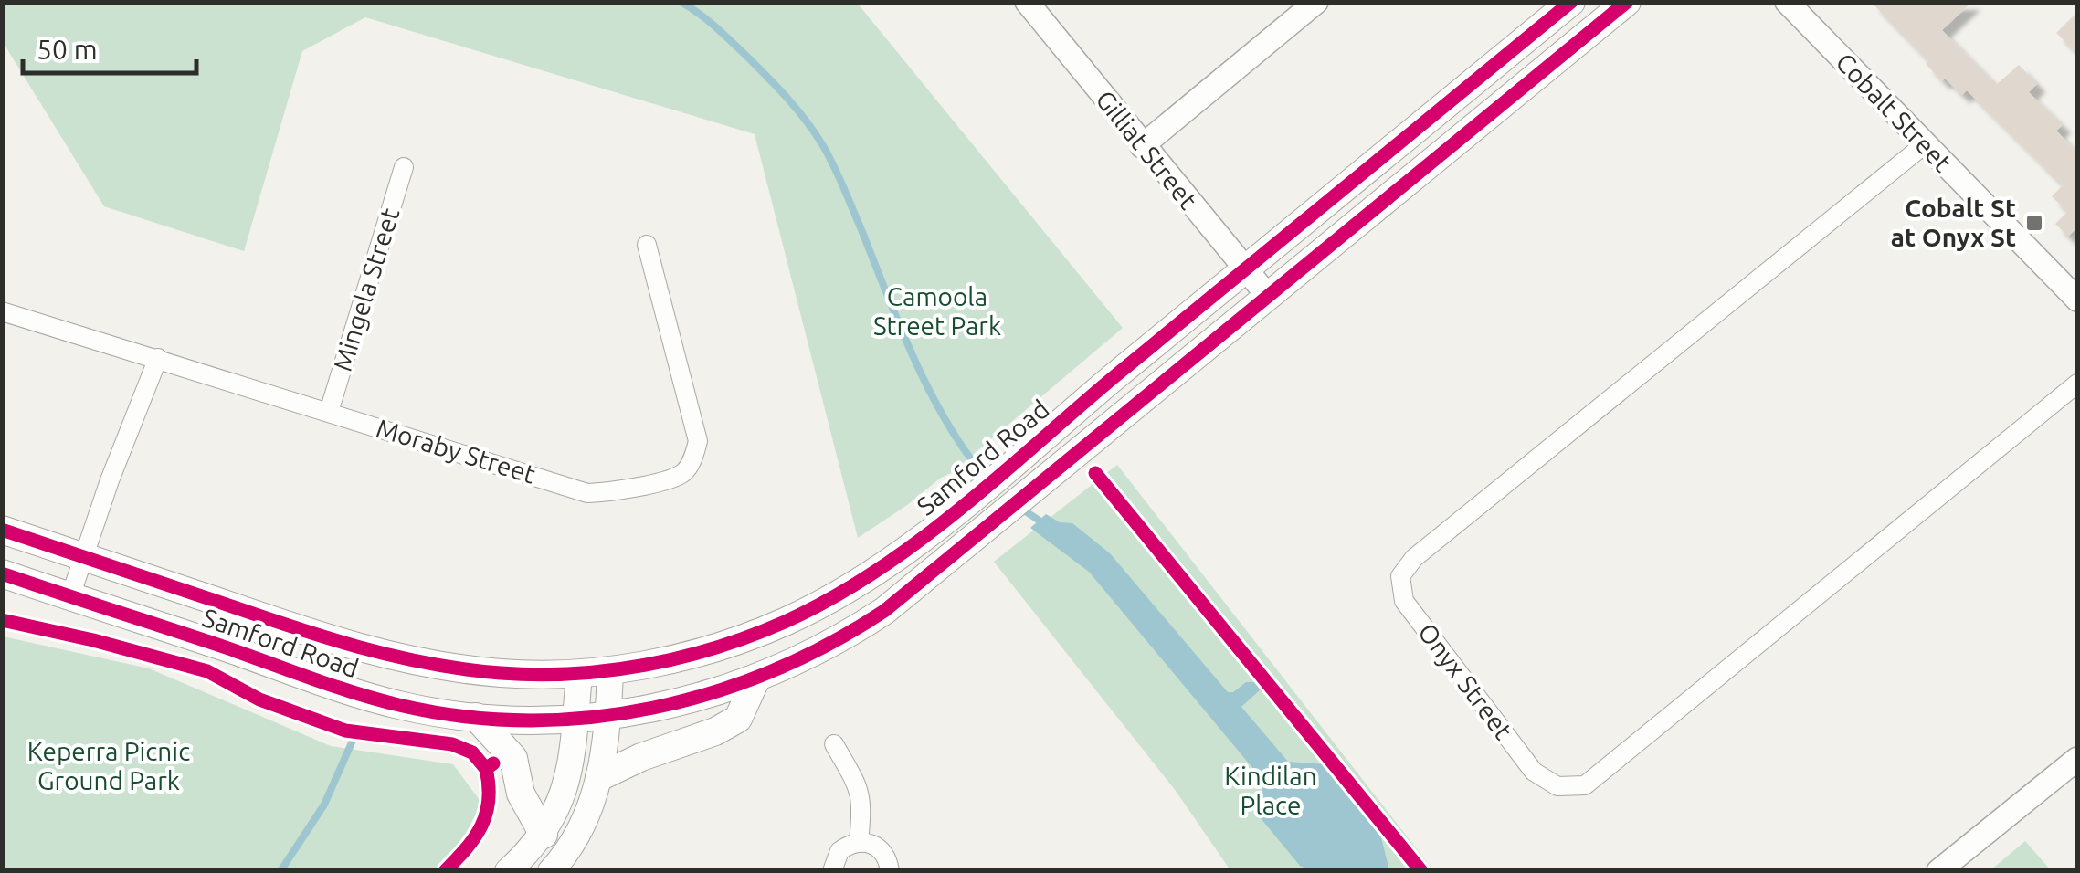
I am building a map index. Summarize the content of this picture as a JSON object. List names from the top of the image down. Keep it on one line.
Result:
{"streets":{"main road":["Samford Road"],"street":["Cobalt Street","Gilliat Street","Mingela Street","Moraby Street","Onyx Street"]},"crossings":[["Cobalt Street","Onyx Street"],["Gilliat Street","Samford Road"],["Mingela Street","Moraby Street"]],"parks":["Camoola Street Park","Keperra Picnic Ground Park","Kindilan Place"],"places":{"transit":["Cobalt St at Onyx St"]},"scale_bar":"50 m"}
